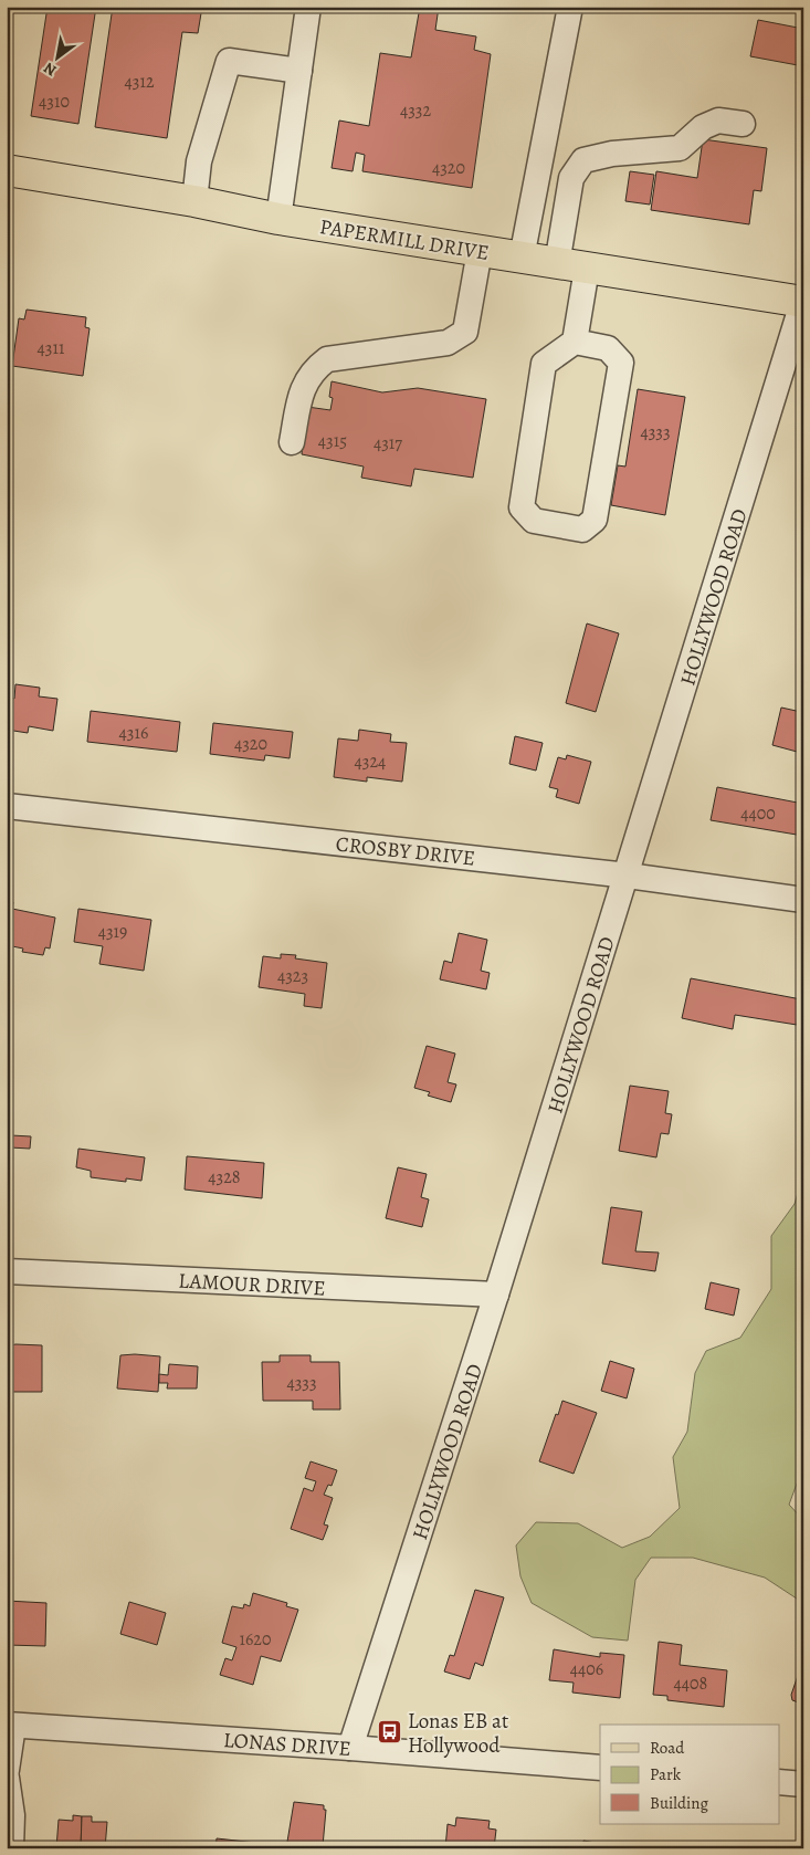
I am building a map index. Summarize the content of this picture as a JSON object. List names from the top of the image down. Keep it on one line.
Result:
{"streets":{"main road":["PAPERMILL DRIVE"],"street":["HOLLYWOOD ROAD","CROSBY DRIVE","LAMOUR DRIVE","LONAS DRIVE"]},"crossings":[["PAPERMILL DRIVE","HOLLYWOOD ROAD"],["HOLLYWOOD ROAD","CROSBY DRIVE"],["HOLLYWOOD ROAD","LAMOUR DRIVE"],["HOLLYWOOD ROAD","LONAS DRIVE"]],"places":{"bus stop":["Lonas EB at Hollywood"]},"house_numbers":["4312","4310","4332","4320","4311","4333","4315","4317","4316","4320","4324","4400","4319","4323","4328","4333","1620","4406","4408"],"legend":["Road","Park","Building"],"north":"bottom left"}
